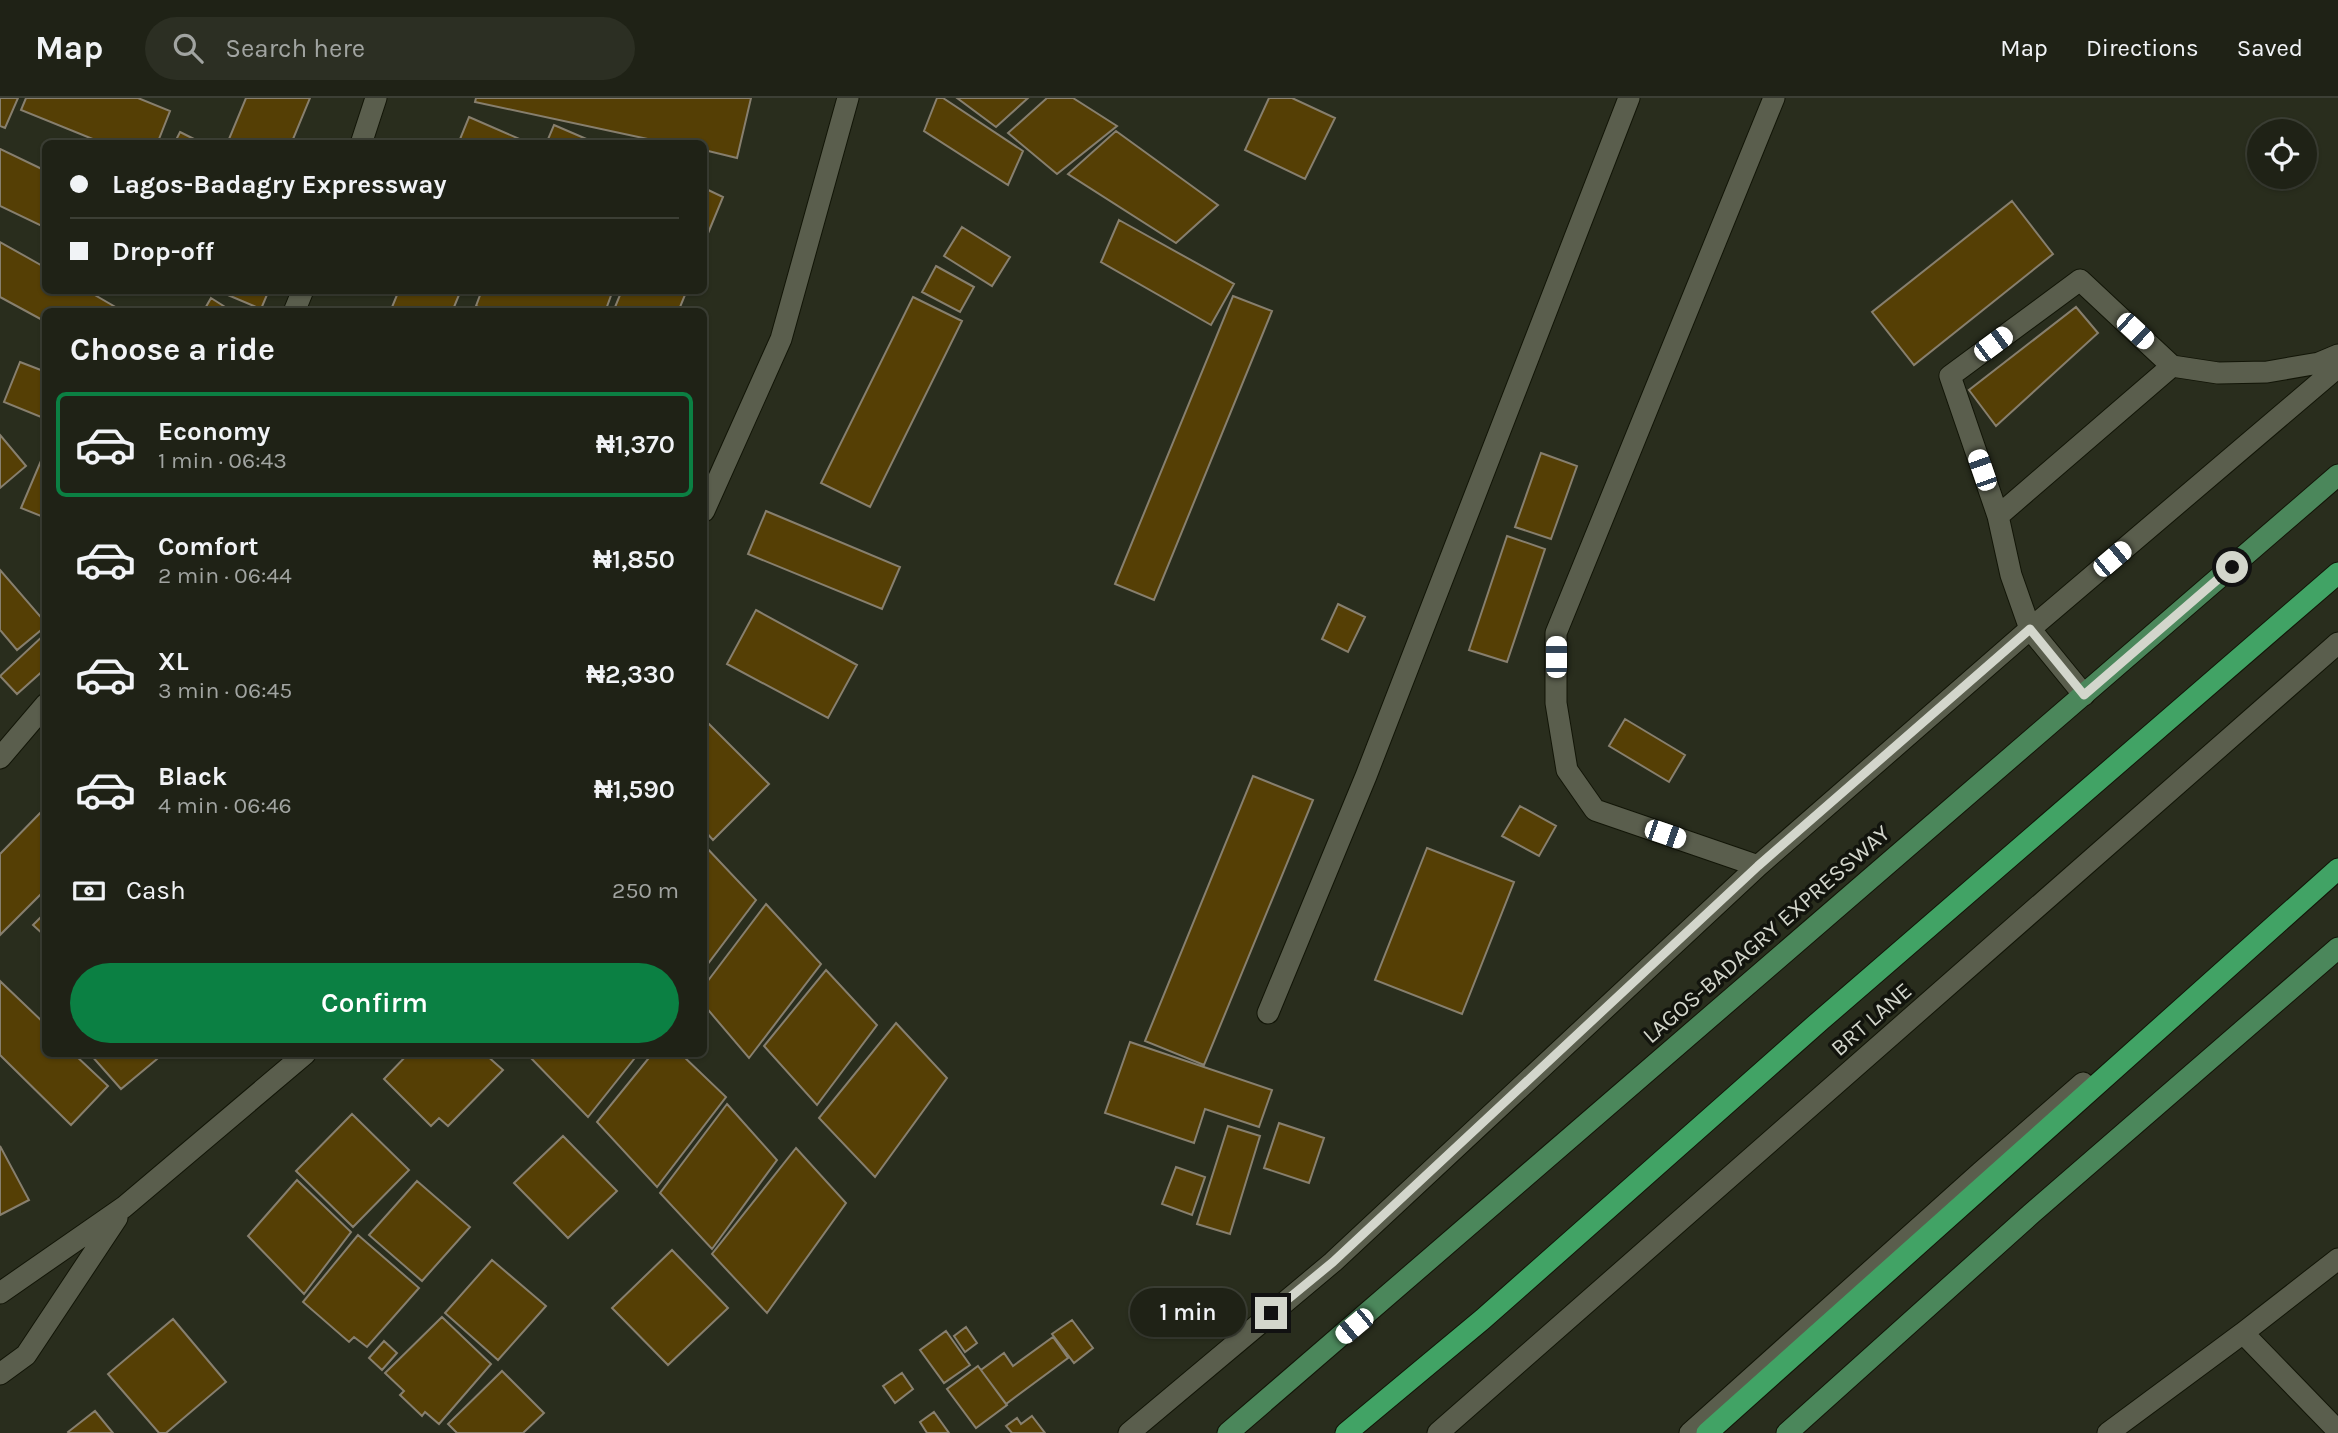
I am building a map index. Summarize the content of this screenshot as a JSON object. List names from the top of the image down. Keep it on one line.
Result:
{"streets":{"main road":["LAGOS-BADAGRY EXPRESSWAY"],"street":["BRT LANE"]},"page":{"header":"Map","search":"Search here","nav":["Map","Directions","Saved"],"banner":["Lagos-Badagry Expressway","Drop-off"],"heading":"Choose a ride","list":[{"name":"Economy","note":"1 min · 06:43","value":"₦1,370"},{"name":"Comfort","note":"2 min · 06:44","value":"₦1,850"},{"name":"XL","note":"3 min · 06:45","value":"₦2,330"},{"name":"Black","note":"4 min · 06:46","value":"₦1,590"}],"pay":["Cash","250 m"],"buttons":"Confirm","bubble":"1 min"}}
